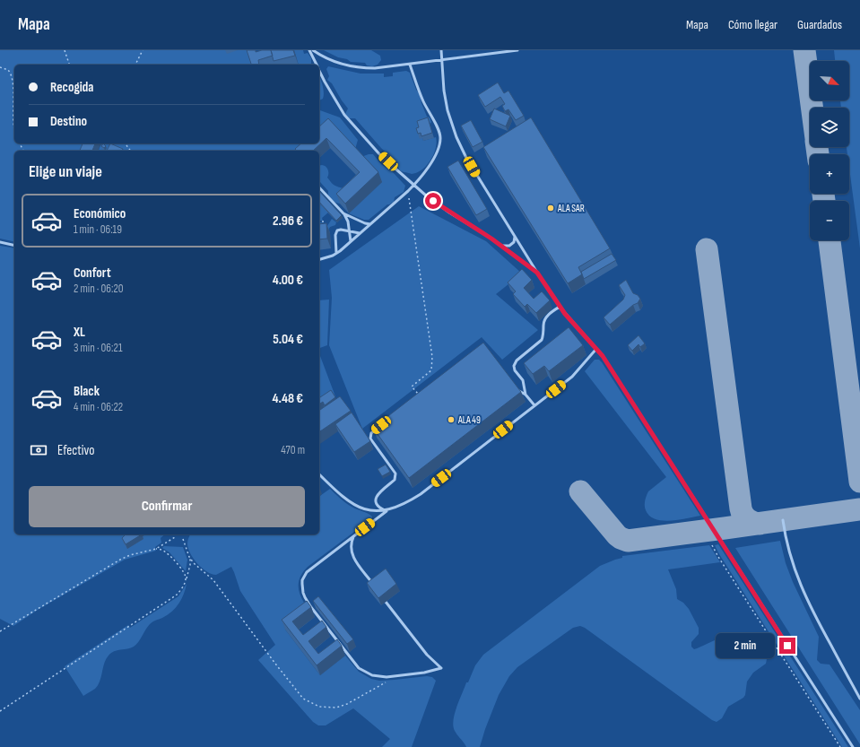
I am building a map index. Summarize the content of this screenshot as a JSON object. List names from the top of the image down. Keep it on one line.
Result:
{"places":["ALA SAR","ALA 49"],"north":"bottom right","page":{"header":"Mapa","nav":["Mapa","Cómo llegar","Guardados"],"map_buttons":["+","−"],"banner":["Recogida","Destino"],"heading":"Elige un viaje","list":[{"name":"Económico","note":"1 min · 06:19","value":"2.96 €"},{"name":"Confort","note":"2 min · 06:20","value":"4.00 €"},{"name":"XL","note":"3 min · 06:21","value":"5.04 €"},{"name":"Black","note":"4 min · 06:22","value":"4.48 €"}],"pay":["Efectivo","470 m"],"buttons":"Confirmar","bubble":"2 min"}}
